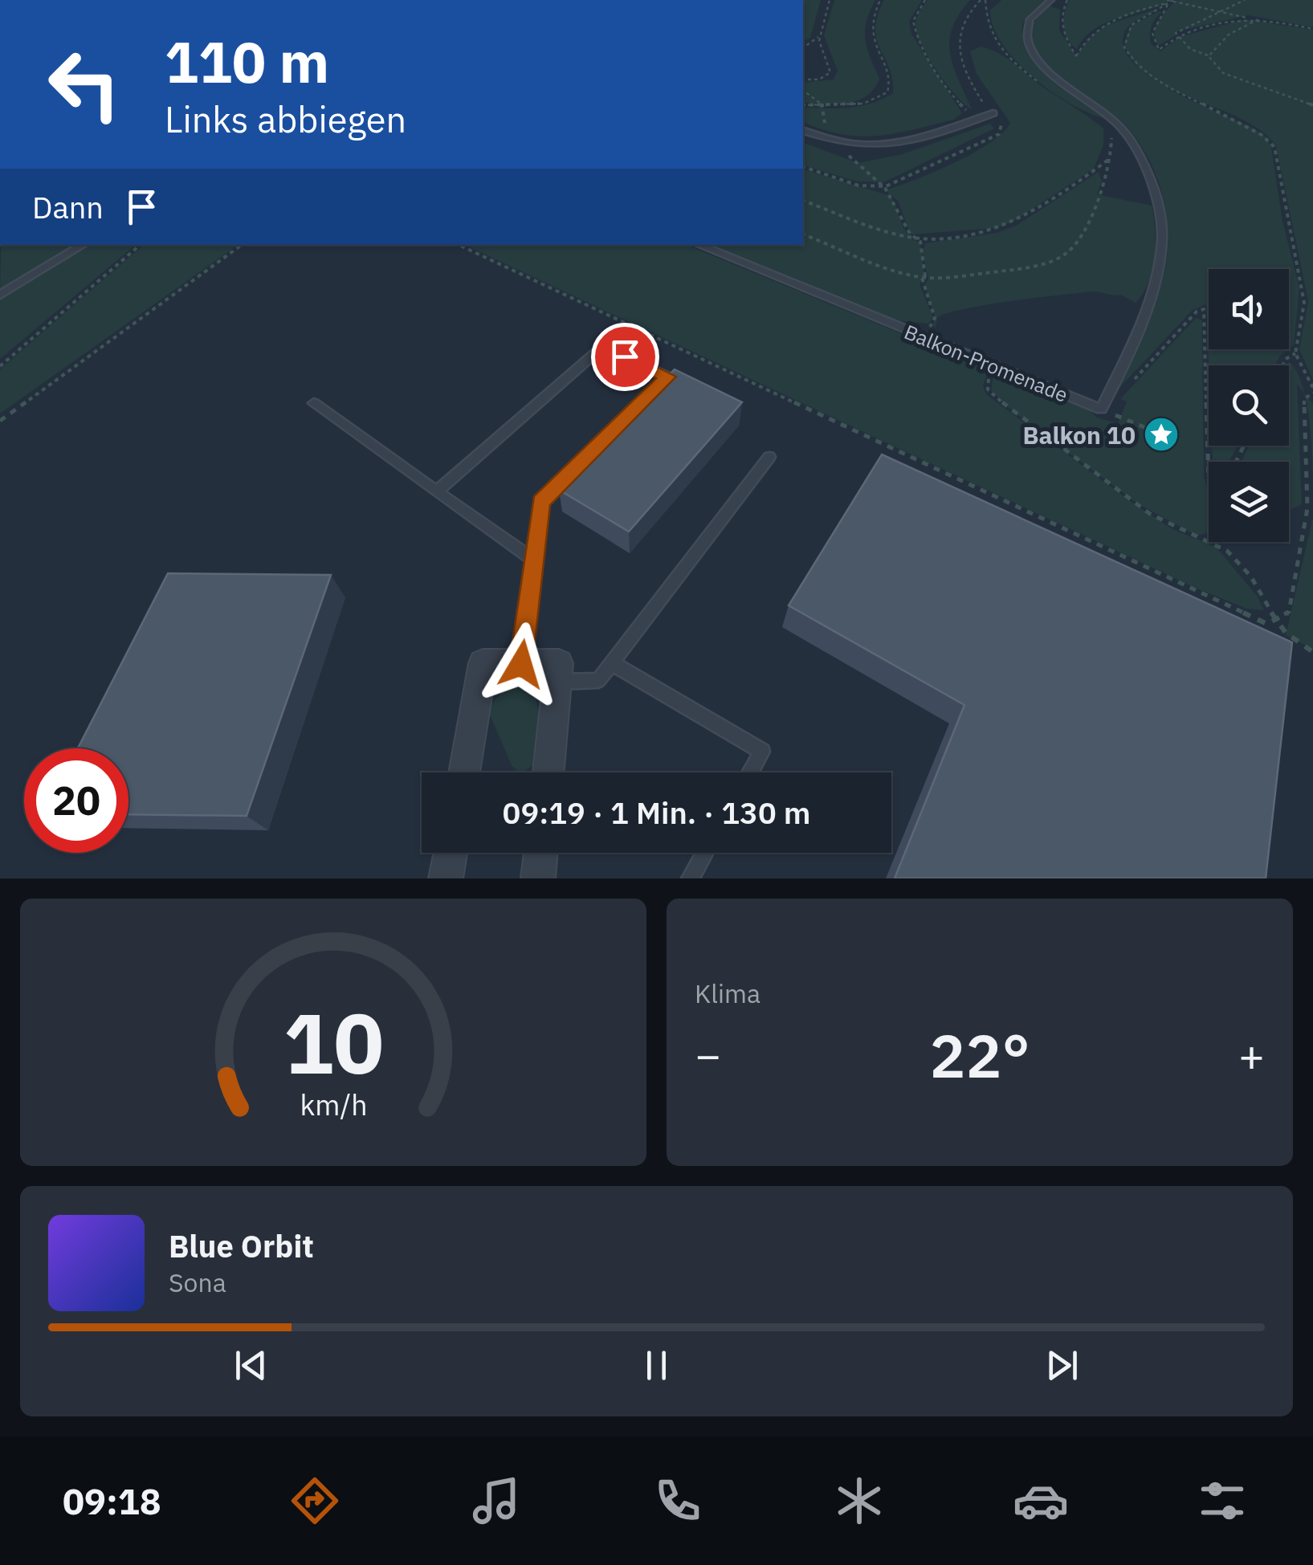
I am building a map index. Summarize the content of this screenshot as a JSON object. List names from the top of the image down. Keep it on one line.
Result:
{"streets":{"lane":["Balkon-Promenade"]},"places":{"place":["Balkon 10"]},"page":{"turn":["110 m","Links abbiegen"],"then":"Dann","limit":"20","trip":"09:19 · 1 Min. · 130 m","tile":"Klima","heat":["−","22°","+"],"song":["Blue Orbit","Sona"],"tabs":"09:18","gauge":["10","km/h"]}}
